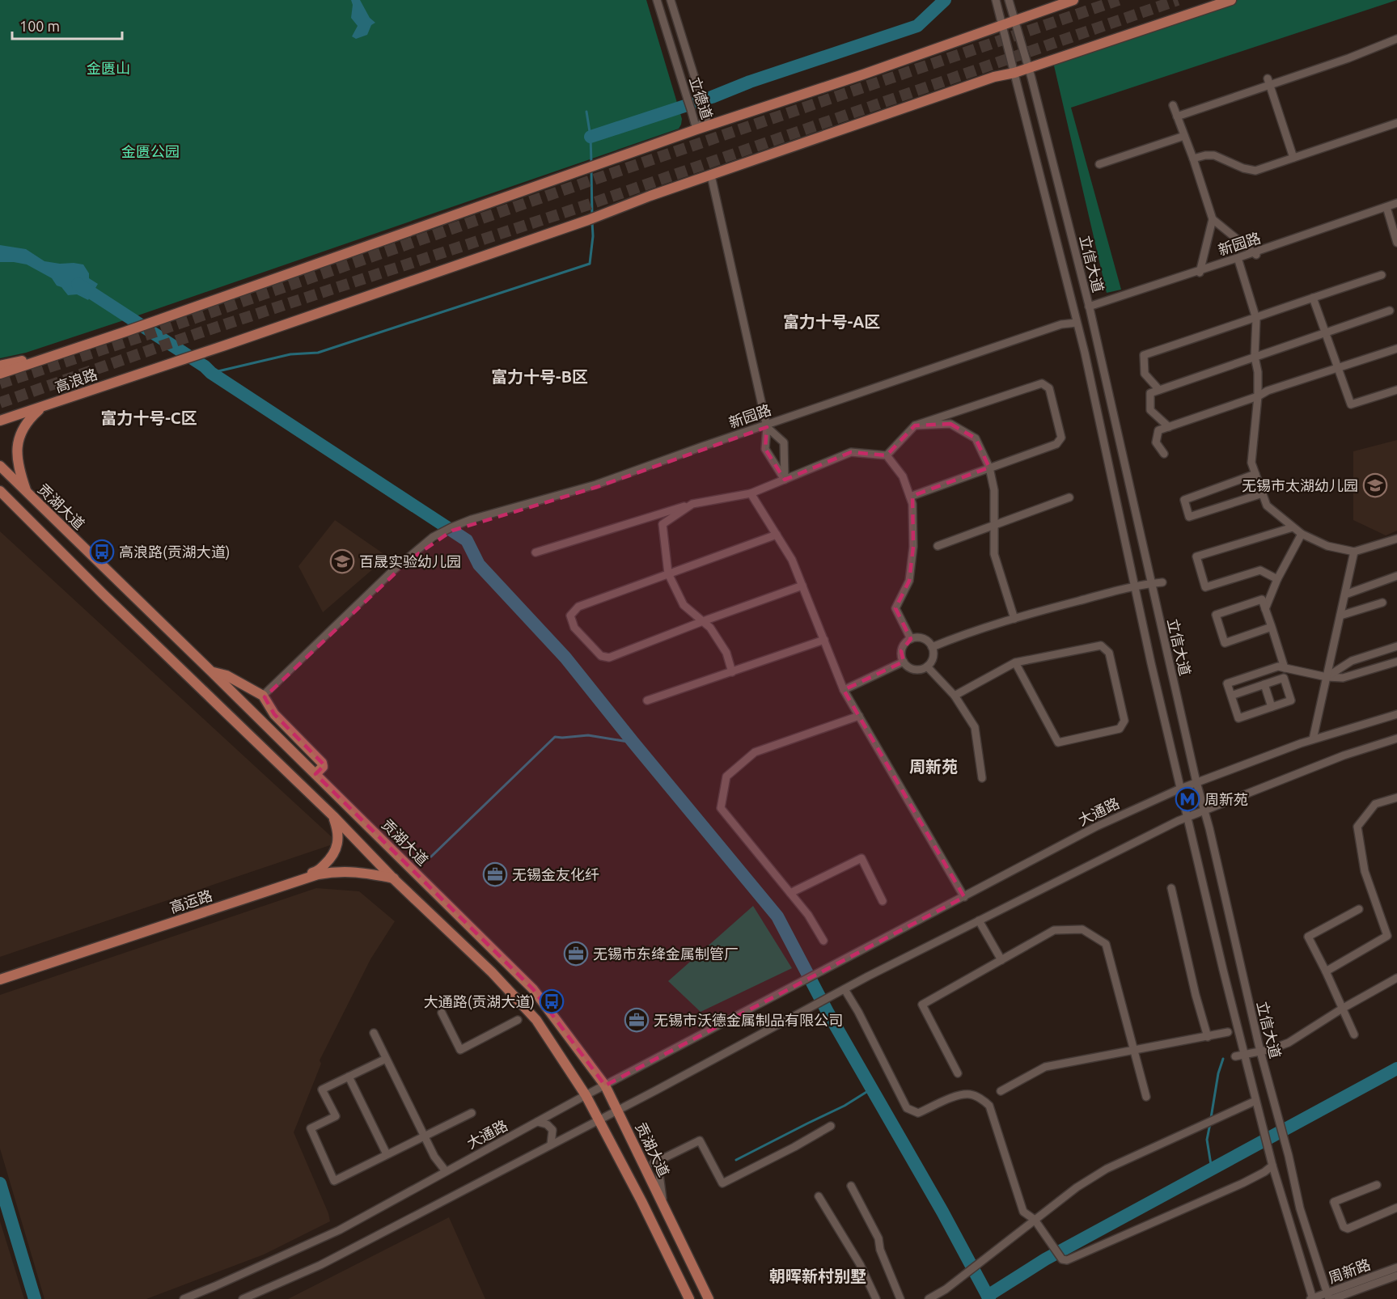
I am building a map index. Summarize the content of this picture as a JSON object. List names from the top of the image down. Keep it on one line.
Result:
{"streets":{"main road":["高浪路","贡湖大道","高运路"],"street":["立德道","新园路","立信大道","大通路","周新路"]},"crossings":[["新园路","立信大道"],["立信大道","高浪路"],["立信大道","大通路"],["立信大道","周新路"],["贡湖大道","大通路"]],"districts":["富力十号-A区","富力十号-B区","富力十号-C区","周新苑","朝晖新村别墅"],"parks":["金匮山","金匮公园"],"places":{"school or university":["无锡市太湖幼儿园","百晟实验幼儿园"],"bus stop":["高浪路(贡湖大道)","大通路(贡湖大道)"],"metro station":["周新苑"],"office":["无锡金友化纤","无锡市东绛金属制管厂","无锡市沃德金属制品有限公司"]},"scale_bar":"100 m"}
